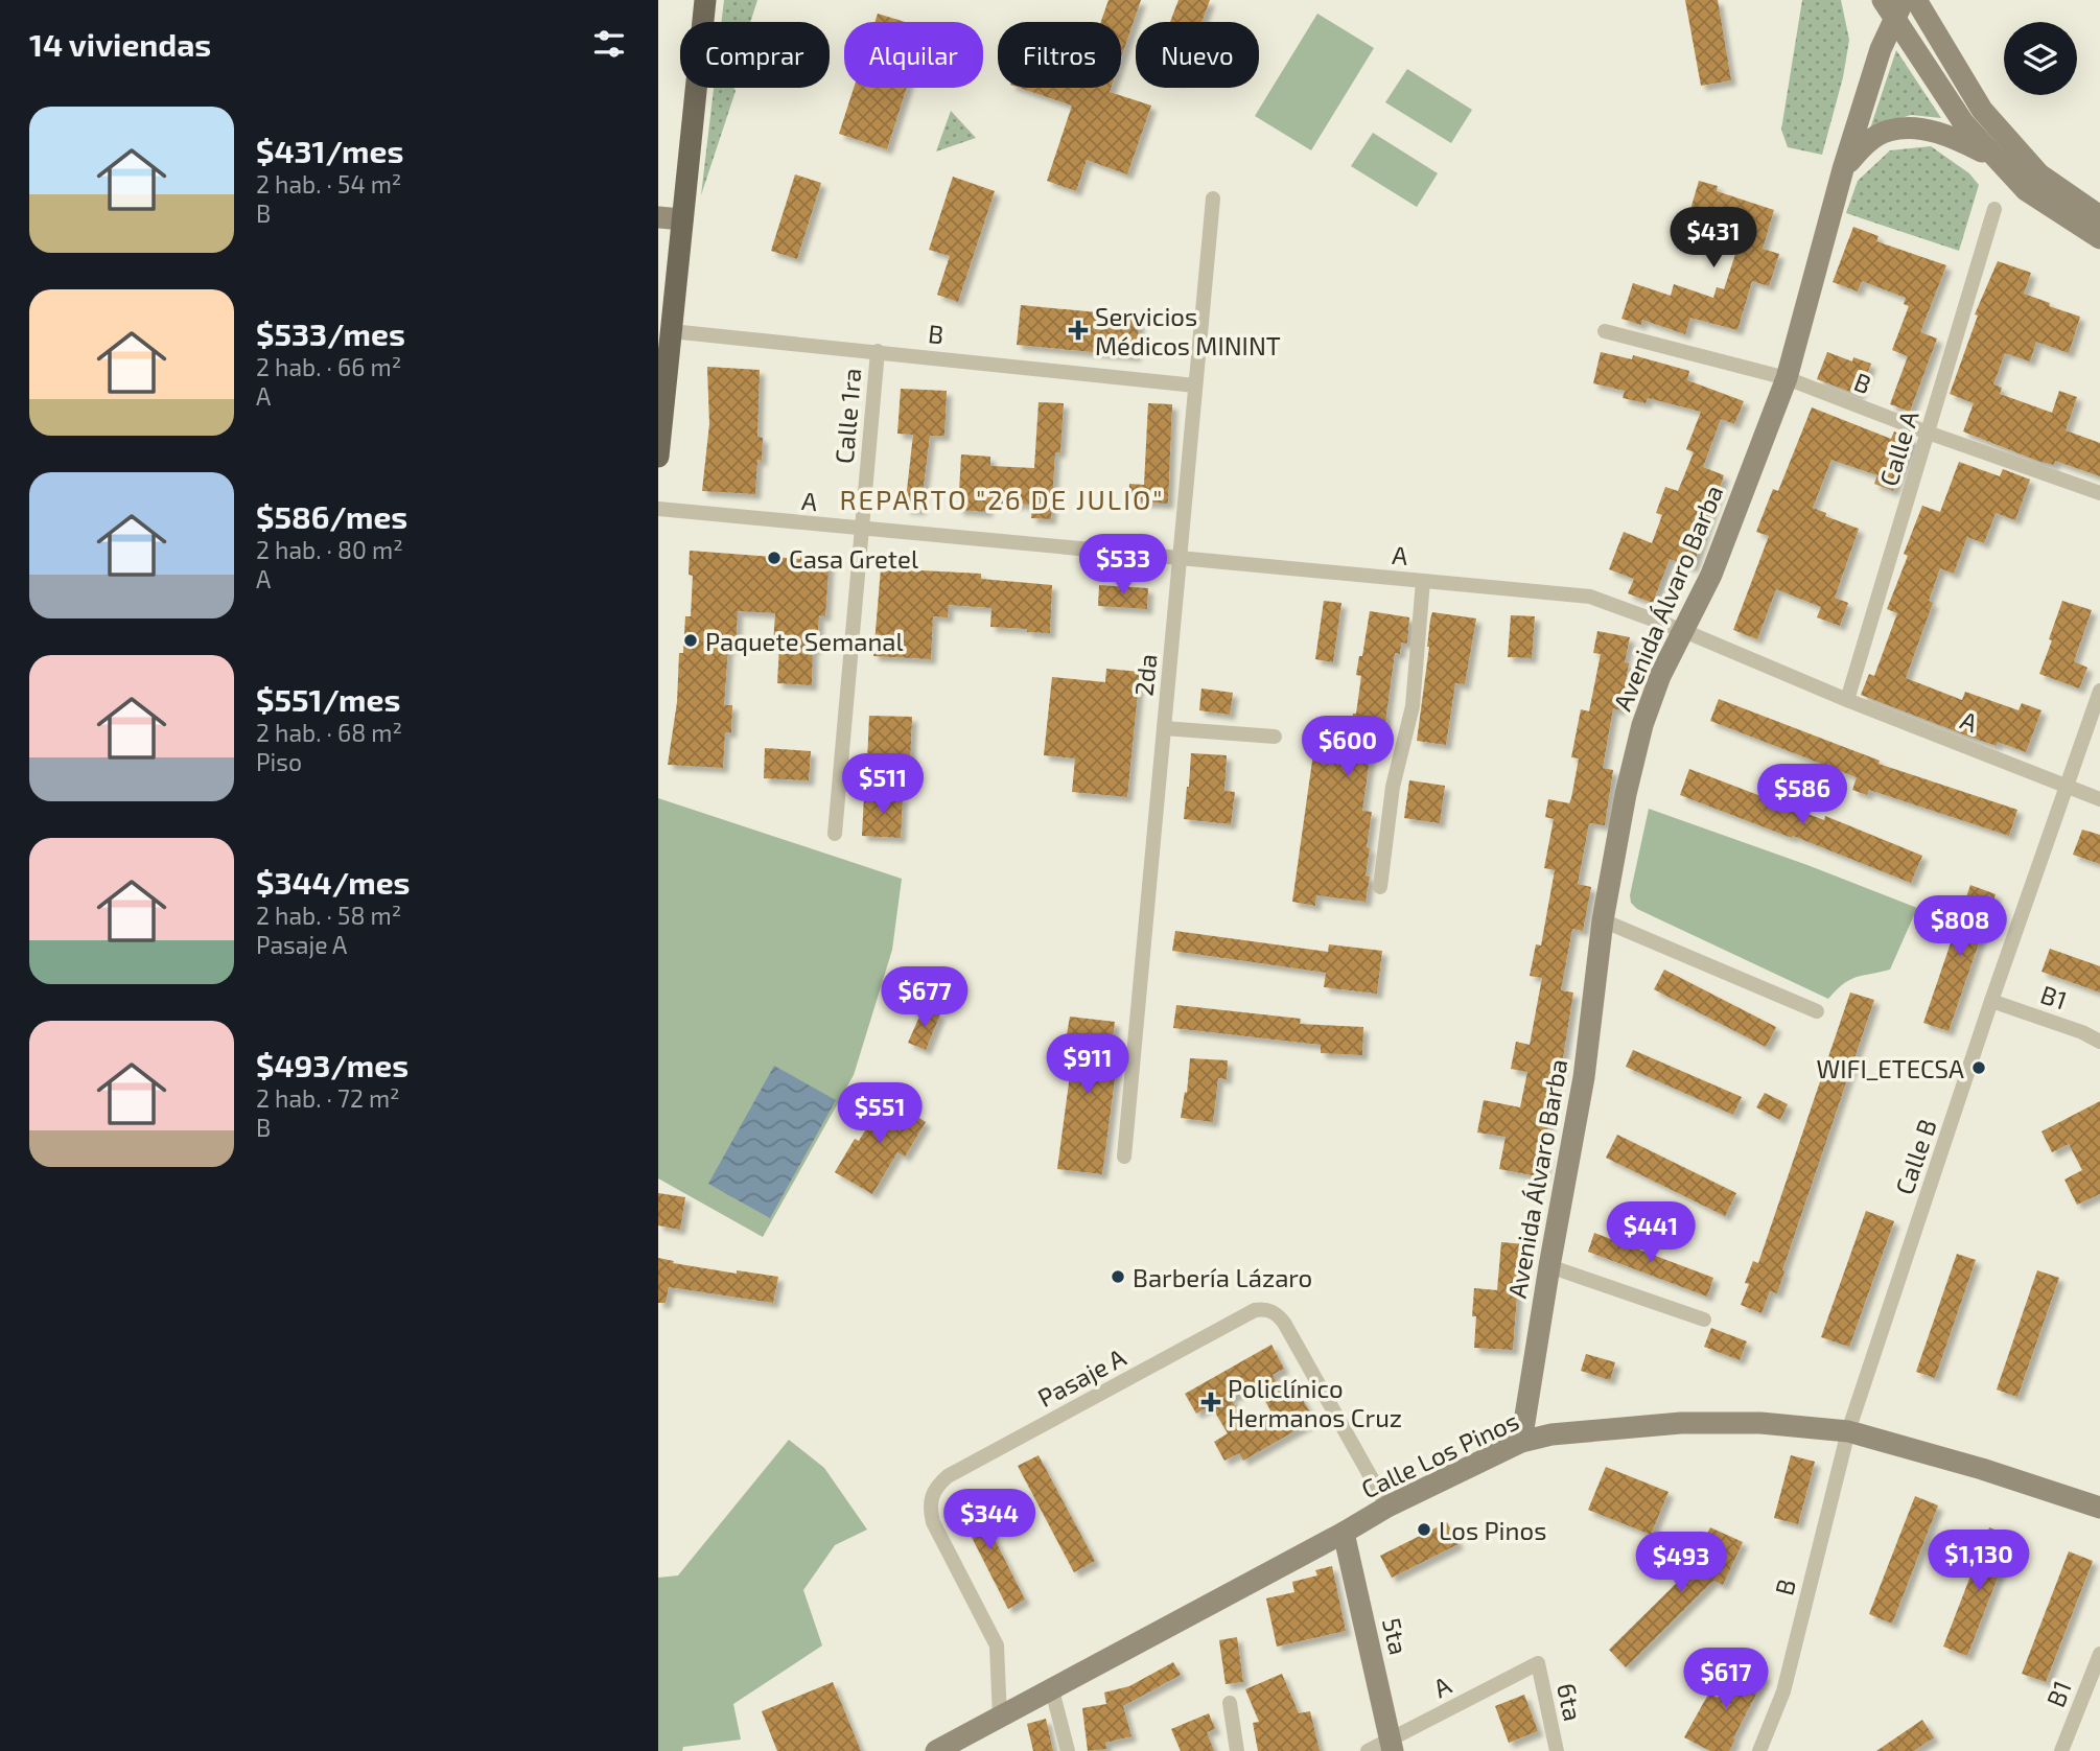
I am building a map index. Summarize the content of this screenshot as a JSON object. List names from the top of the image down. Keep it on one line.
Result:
{"streets":{"street":["B","Calle 1ra","Calle A","A","Avenida Álvaro Barba","2da","B1","Calle B","Pasaje A","Calle Los Pinos","5ta","6ta"]},"crossings":[["B","Calle 1ra"],["B","Calle A"],["B","Avenida Álvaro Barba"],["B","2da"],["B","Calle B"],["B","Calle Los Pinos"],["Calle 1ra","A"],["Calle A","A"],["A","Avenida Álvaro Barba"],["A","2da"],["A","Calle B"],["A","5ta"],["A","6ta"],["Avenida Álvaro Barba","Calle Los Pinos"],["B1","Calle B"],["Calle B","Calle Los Pinos"],["Pasaje A","Calle Los Pinos"],["Calle Los Pinos","5ta"]],"districts":["REPARTO \"26 DE JULIO\""],"places":{"health":["Servicios Médicos MININT","Policlínico Hermanos Cruz"],"other":["Casa Gretel","Paquete Semanal","WIFI_ETECSA","Barbería Lázaro","Los Pinos"]},"page":{"heading":"14 viviendas","chip":["Comprar","Alquilar","Filtros","Nuevo"],"list":[{"name":"$431/mes","note":"2 hab. · 54 m² · B"},{"name":"$533/mes","note":"2 hab. · 66 m² · A"},{"name":"$586/mes","note":"2 hab. · 80 m² · A"},{"name":"$551/mes","note":"2 hab. · 68 m² · Piso"},{"name":"$344/mes","note":"2 hab. · 58 m² · Pasaje A"},{"name":"$493/mes","note":"2 hab. · 72 m² · B"}],"price":["$431","$533","$600","$511","$586","$808","$677","$911","$551","$441","$344","$1,130","$493","$617"]}}
